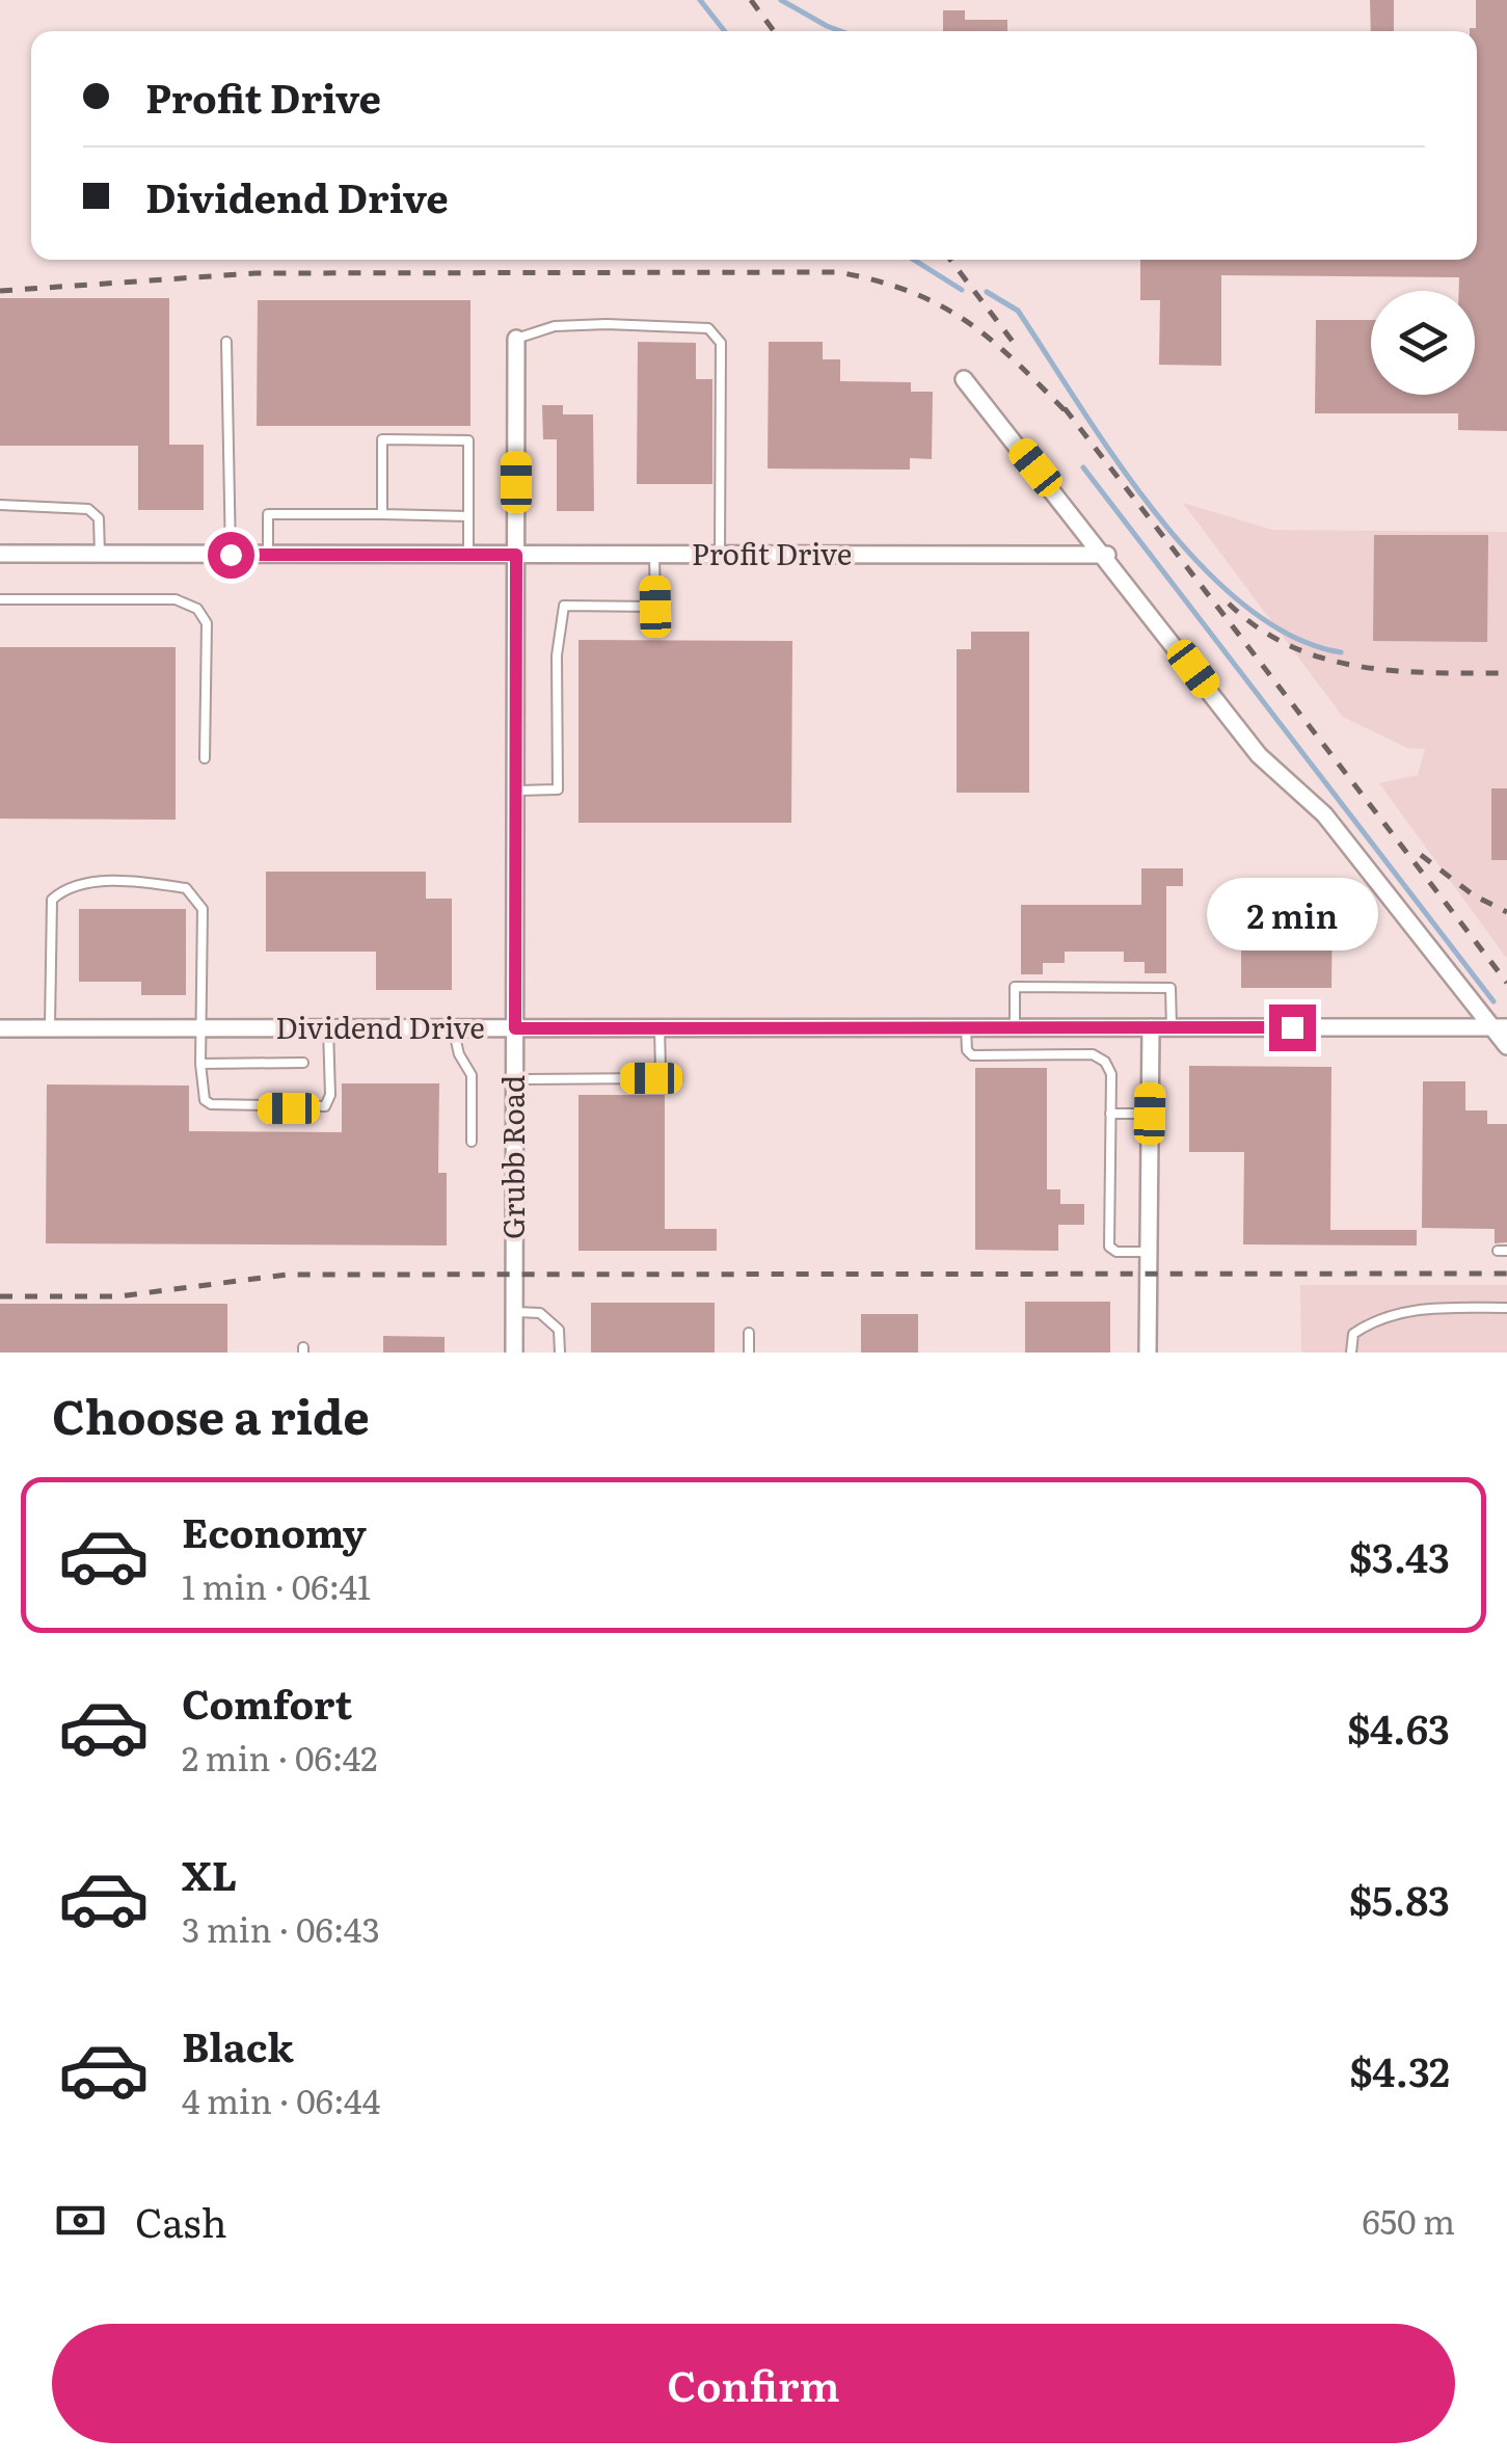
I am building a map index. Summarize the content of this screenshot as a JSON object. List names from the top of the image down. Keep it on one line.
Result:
{"streets":{"street":["Profit Drive","Dividend Drive","Grubb Road"]},"crossings":[["Profit Drive","Grubb Road"],["Dividend Drive","Grubb Road"]],"page":{"banner":["Profit Drive","Dividend Drive"],"bubble":"2 min","heading":"Choose a ride","list":[{"name":"Economy","note":"1 min · 06:41","value":"$3.43"},{"name":"Comfort","note":"2 min · 06:42","value":"$4.63"},{"name":"XL","note":"3 min · 06:43","value":"$5.83"},{"name":"Black","note":"4 min · 06:44","value":"$4.32"}],"pay":["Cash","650 m"],"buttons":"Confirm"}}
